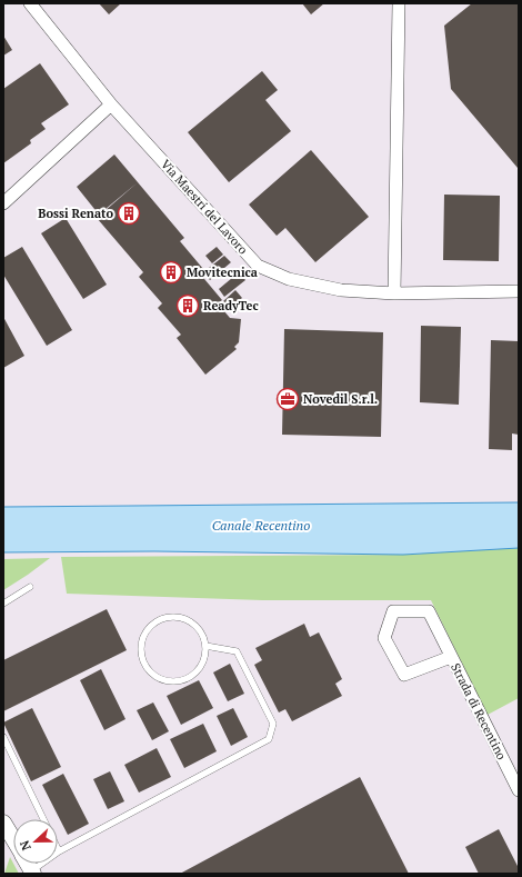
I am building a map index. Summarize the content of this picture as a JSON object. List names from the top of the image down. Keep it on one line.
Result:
{"streets":{"street":["Via Maestri del Lavoro","Strada di Recentino"]},"water":["Canale Recentino"],"places":{"building":["Bossi Renato","Movitecnica","ReadyTec"],"office":["Novedil S.r.l."]},"north":"left"}
